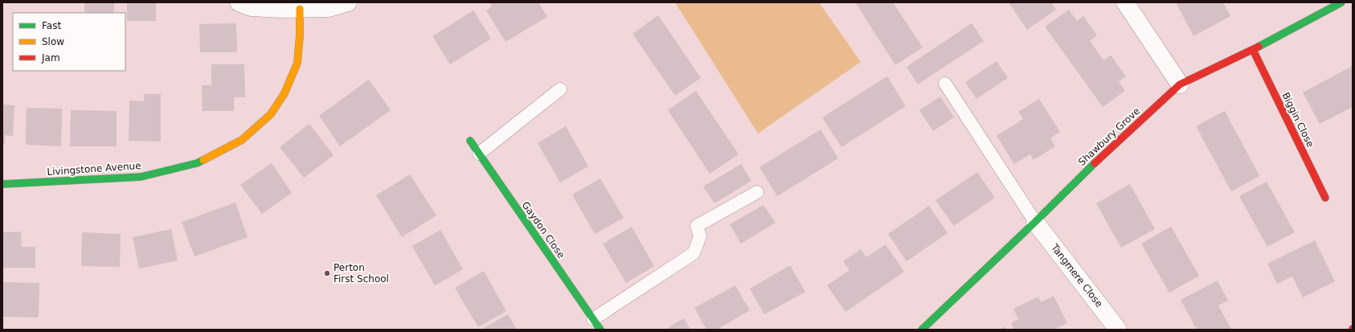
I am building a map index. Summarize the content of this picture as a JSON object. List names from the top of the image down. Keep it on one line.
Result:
{"streets":{"street":["Biggin Close","Shawbury Grove","Livingstone Avenue","Gaydon Close","Tangmere Close"]},"crossings":[["Biggin Close","Shawbury Grove"],["Shawbury Grove","Tangmere Close"]],"places":["Perton First School"],"legend":["Fast","Slow","Jam"]}
